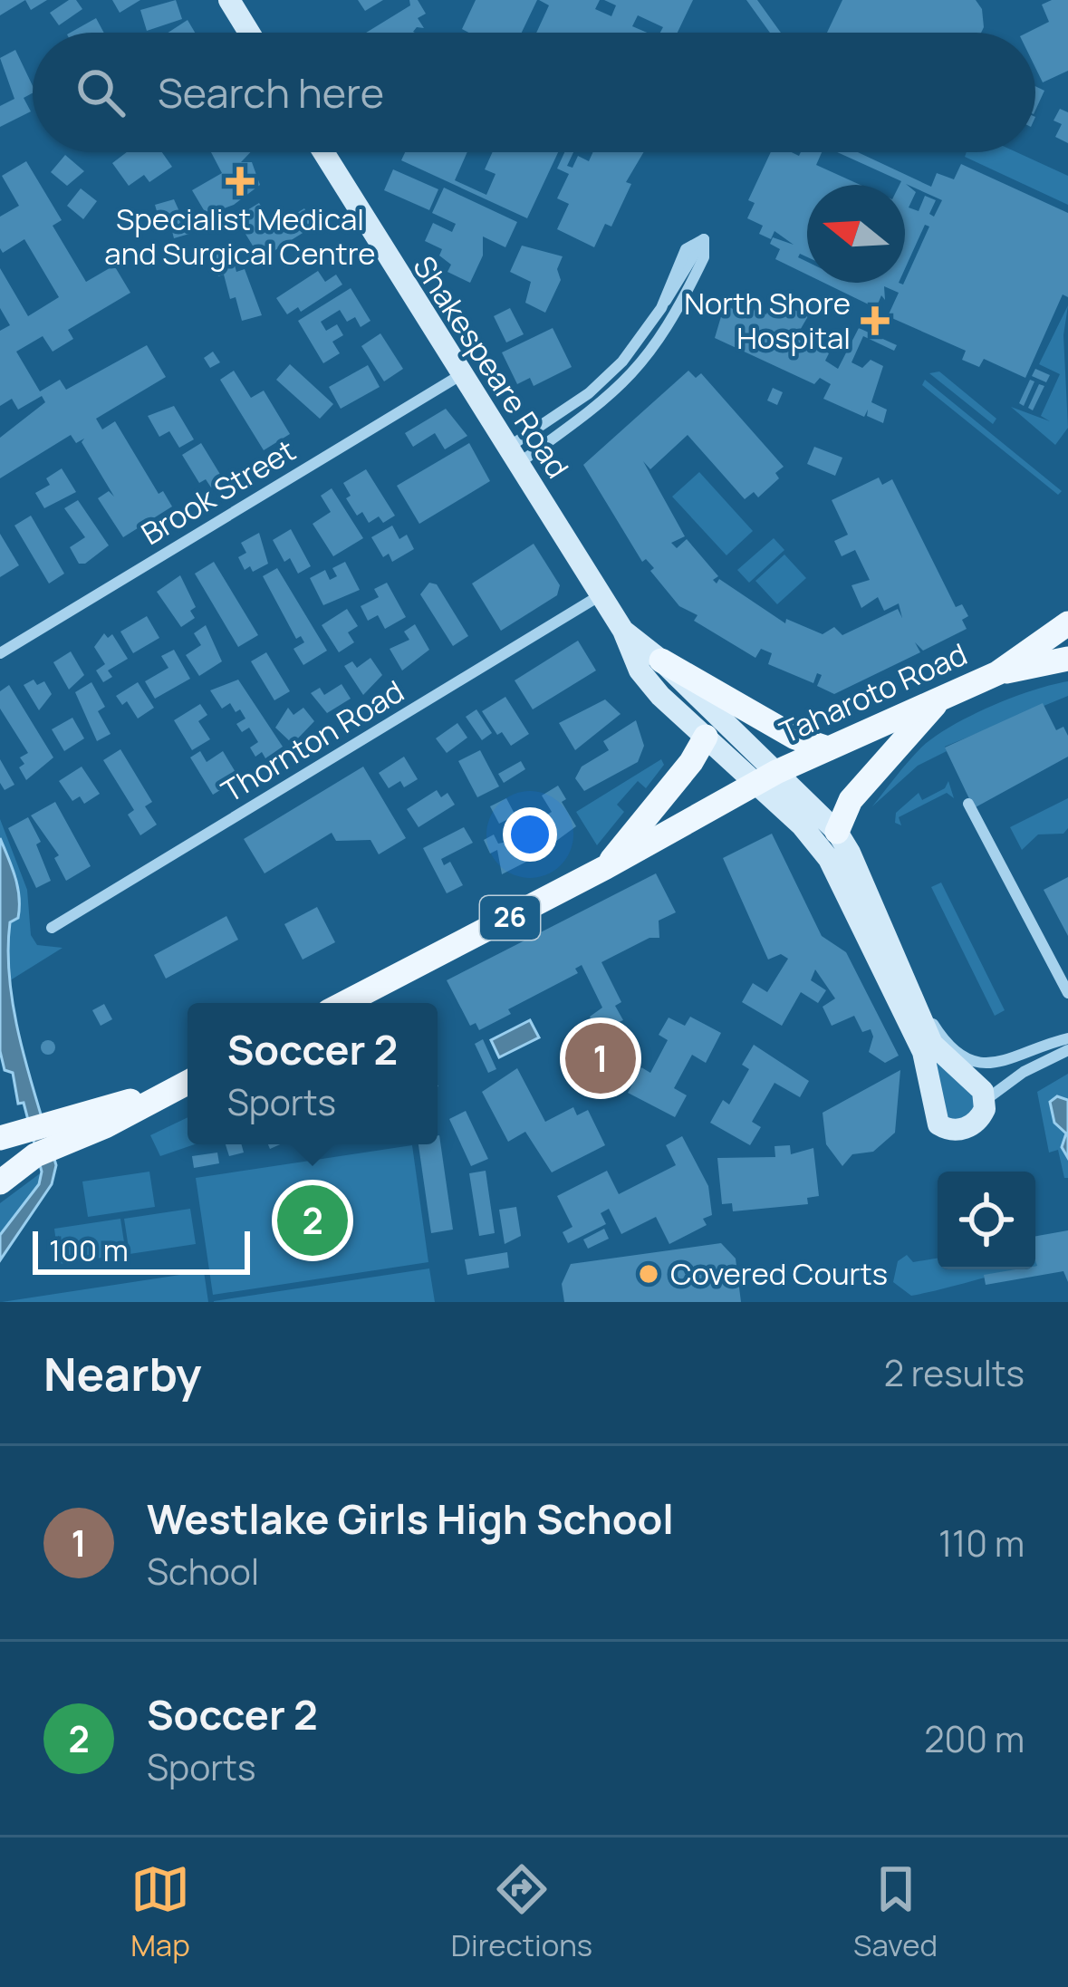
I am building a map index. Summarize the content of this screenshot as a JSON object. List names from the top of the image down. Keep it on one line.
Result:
{"streets":{"main road":["Shakespeare Road","Taharoto Road","26"],"street":["Brook Street","Thornton Road"]},"crossings":[["Shakespeare Road","Brook Street"],["Shakespeare Road","Taharoto Road"],["Shakespeare Road","Thornton Road"],["Shakespeare Road","26"],["Taharoto Road","26"]],"places":{"health":["Specialist Medical and Surgical Centre","North Shore Hospital"],"other":["Covered Courts"]},"scale_bar":"100 m","north":"left","page":{"search":"Search here","popup":["Soccer 2","Sports"],"pins":["1","2"],"scale":"100 m","heading":["Nearby","2 results"],"list":[{"mark":"1","name":"Westlake Girls High School","note":"School","value":"110 m"},{"mark":"2","name":"Soccer 2","note":"Sports","value":"200 m"}],"nav":["Map","Directions","Saved"]}}
